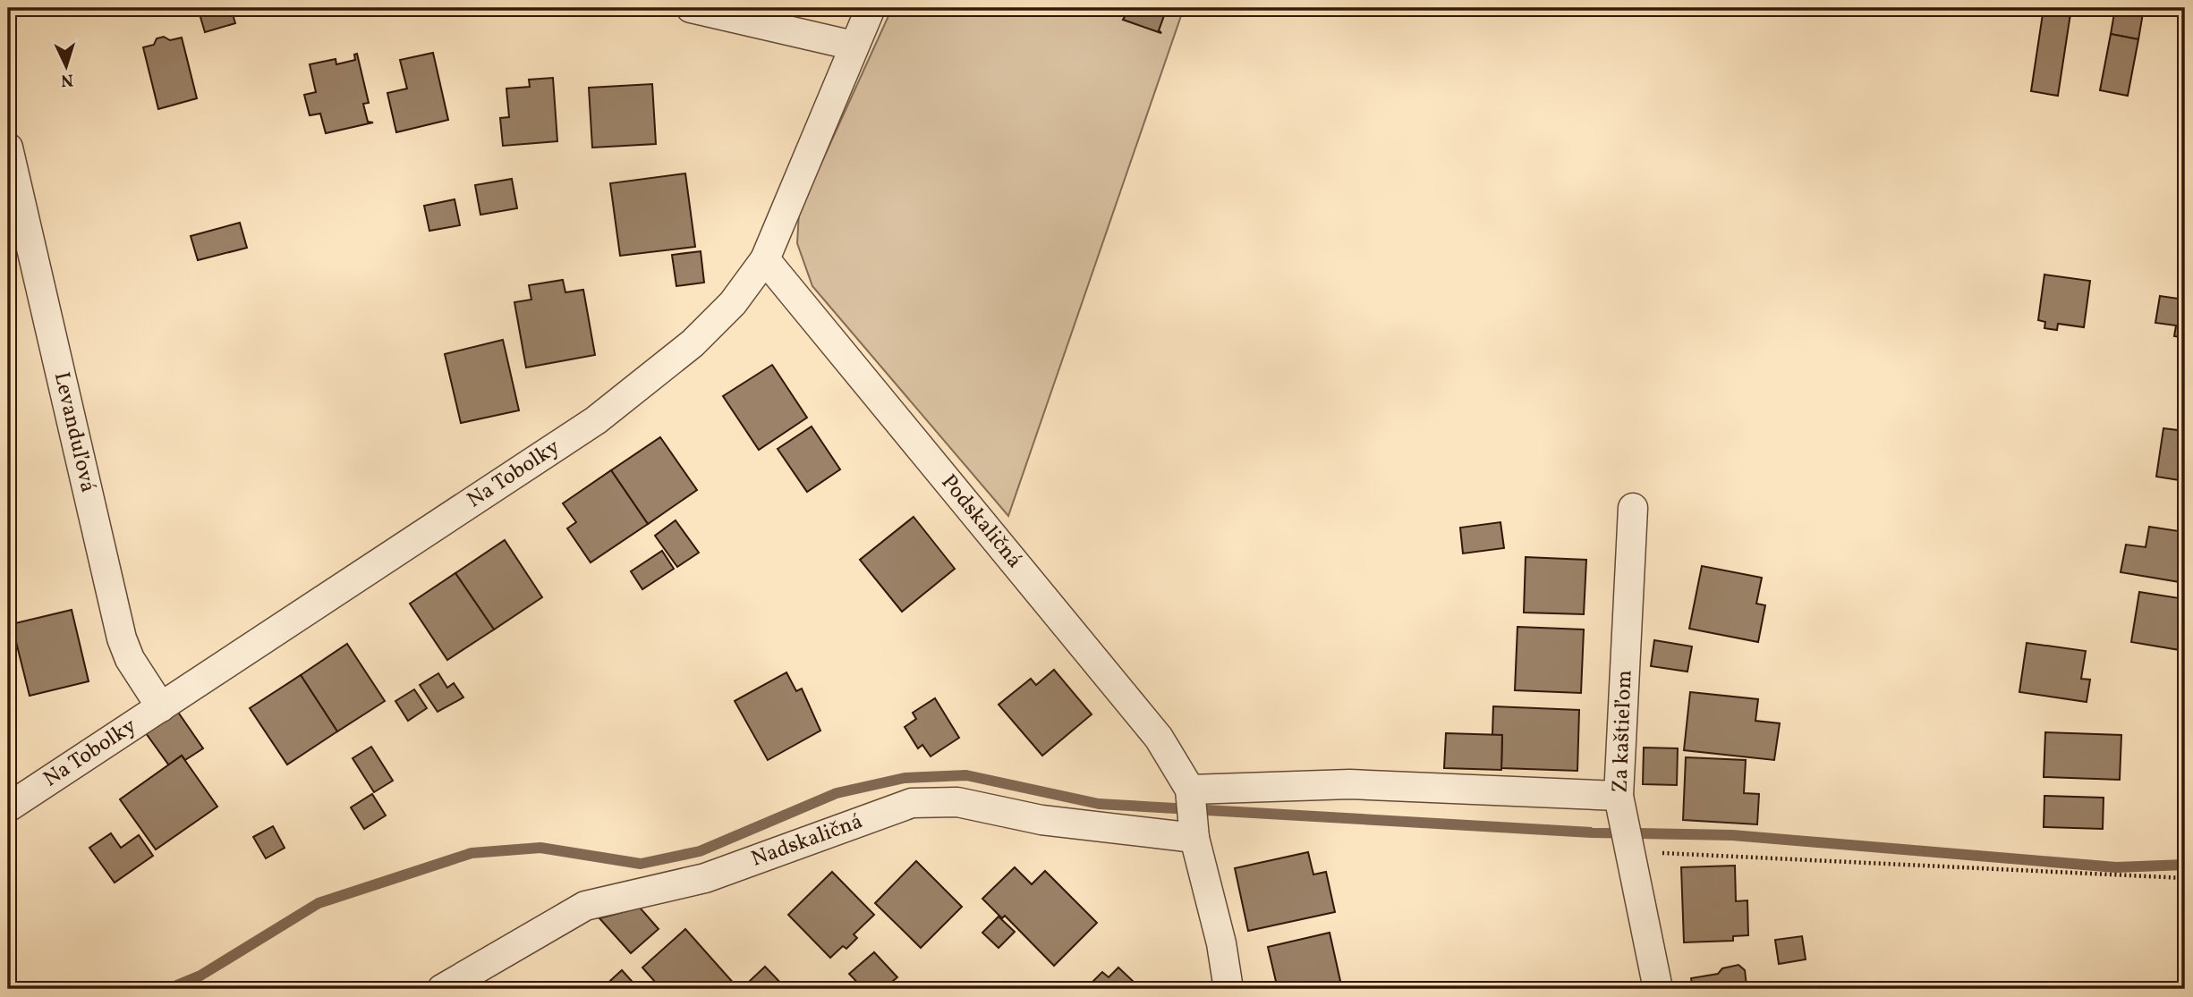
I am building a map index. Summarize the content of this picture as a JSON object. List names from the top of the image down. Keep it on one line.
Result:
{"streets":{"street":["Levanduľová","Na Tobolky","Podskaličná","Za kaštieľom","Nadskaličná"]},"crossings":[["Levanduľová","Na Tobolky"],["Na Tobolky","Podskaličná"],["Podskaličná","Nadskaličná"],["Za kaštieľom","Nadskaličná"]],"north":"bottom"}
